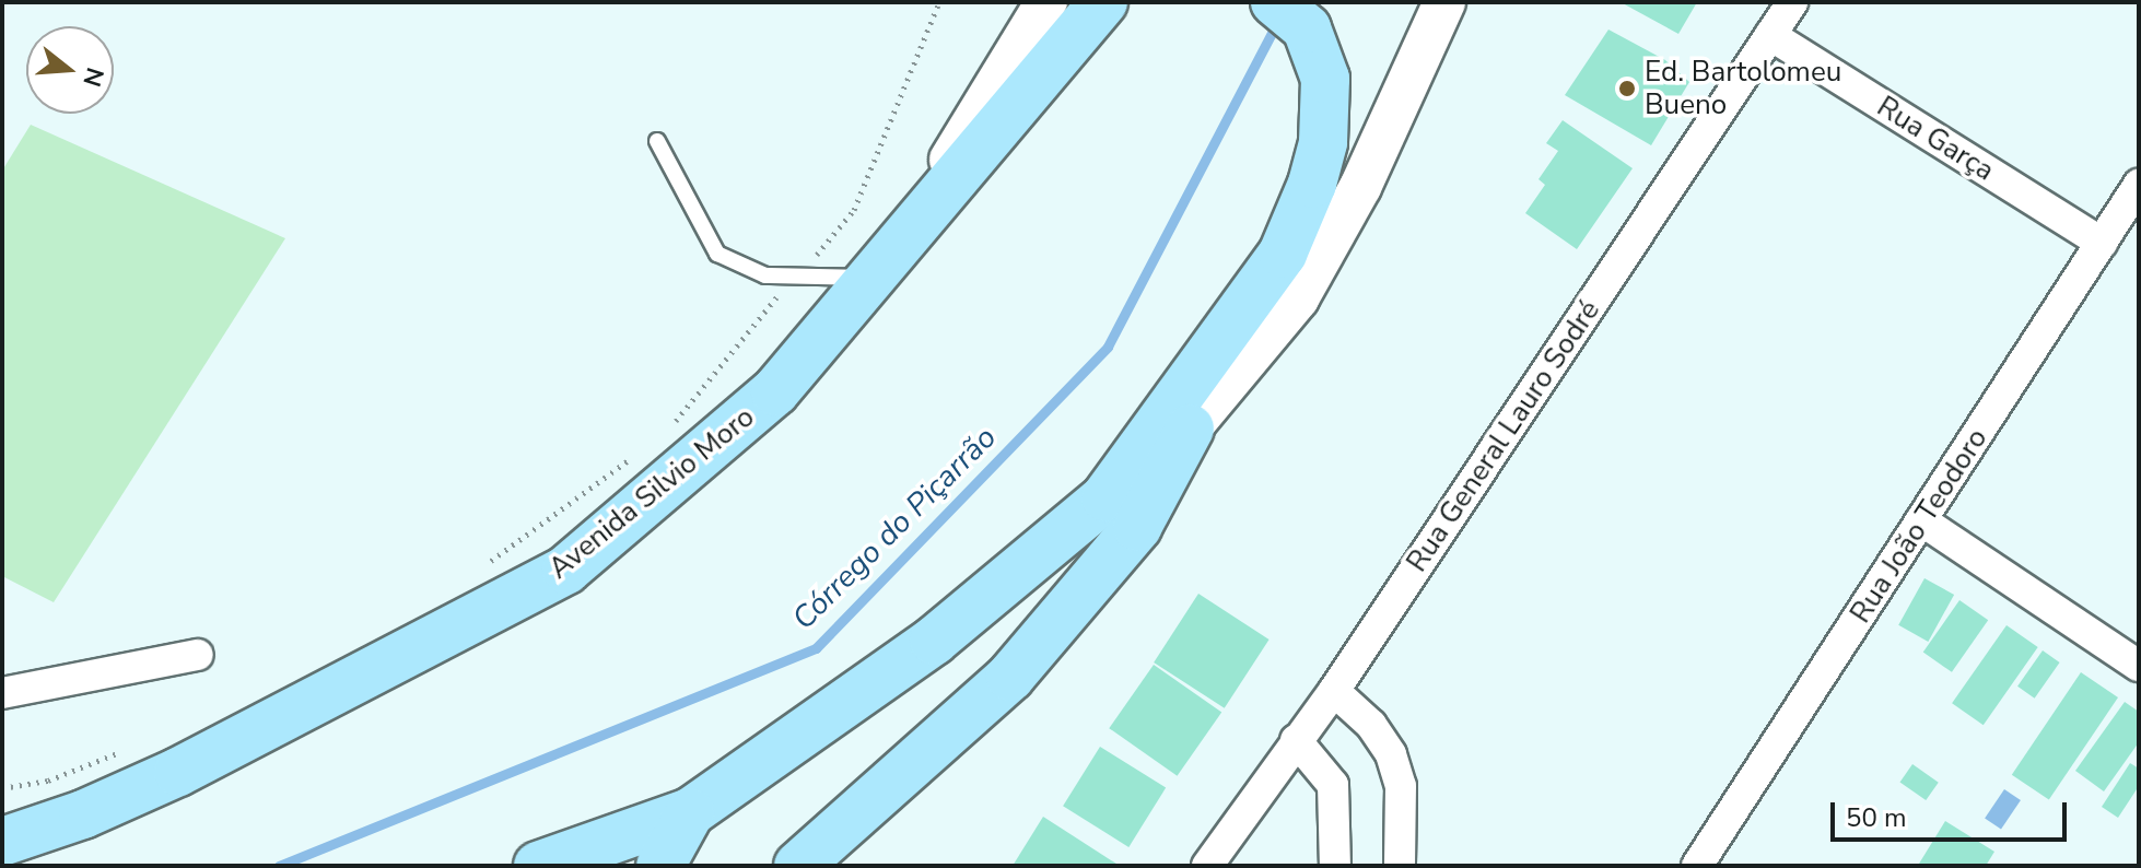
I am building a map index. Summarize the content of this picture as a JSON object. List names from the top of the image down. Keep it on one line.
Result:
{"streets":{"main road":["Avenida Silvio Moro"],"street":["Rua Garça","Rua General Lauro Sodré","Rua João Teodoro"]},"crossings":[["Rua Garça","Rua General Lauro Sodré"],["Rua Garça","Rua João Teodoro"]],"water":["Córrego do Piçarrão"],"places":["Ed. Bartolomeu Bueno"],"scale_bar":"50 m","north":"right"}
